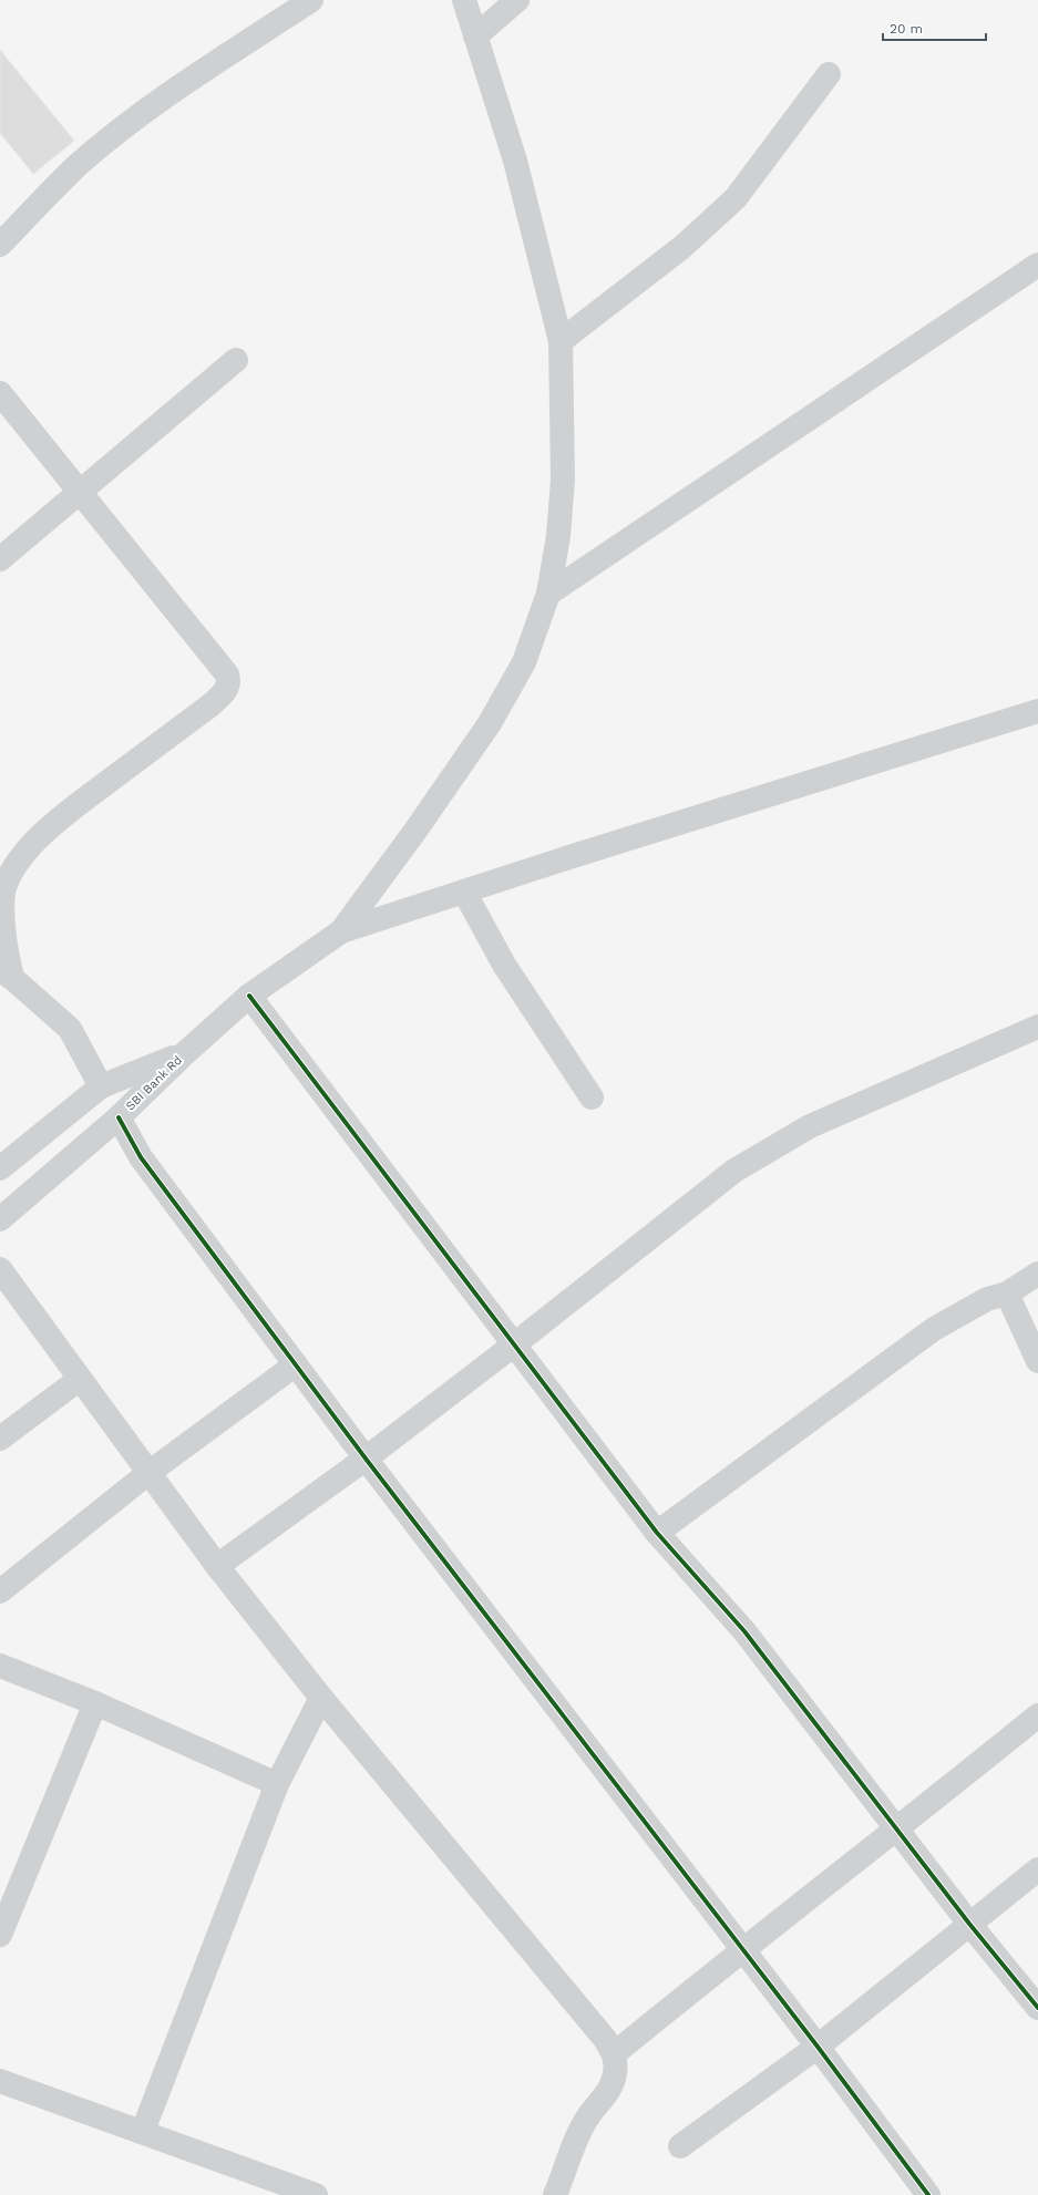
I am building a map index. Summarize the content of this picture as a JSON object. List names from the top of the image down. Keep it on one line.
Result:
{"streets":{"street":["SBI Bank Rd"]},"scale_bar":"20 m"}
